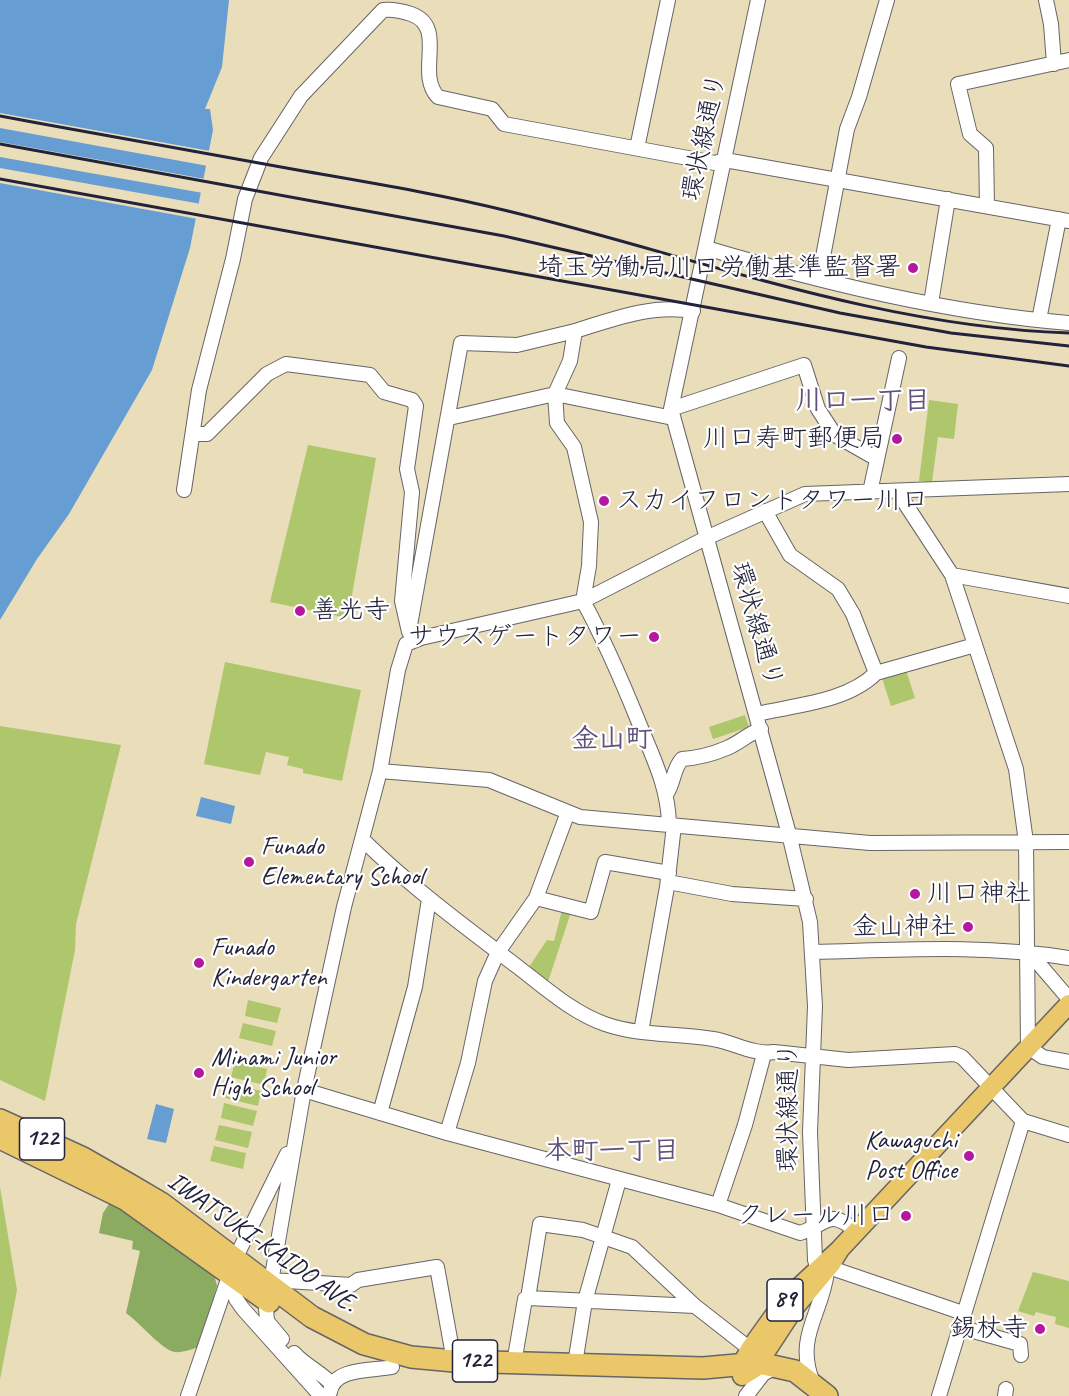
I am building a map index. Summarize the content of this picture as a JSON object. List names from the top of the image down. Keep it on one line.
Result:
{"streets":{"highway":["122","IWATSUKI-KAIDO AVE."],"main road":["89"],"street":["環状線通り"]},"crossings":[["環状線通り","89"],["122","IWATSUKI-KAIDO AVE."],["122","89"],["IWATSUKI-KAIDO AVE.","89"]],"districts":["川口一丁目","金山町","本町一丁目"],"places":["埼玉労働局川口労働基準監督署","川口寿町郵便局","スカイフロントタワー川口","善光寺","サウスゲートタワー","Funado Elementary School","川口神社","金山神社","Funado Kindergarten","Minami Junior High School","Kawaguchi Post Office","クレール川口","錫杖寺"]}
